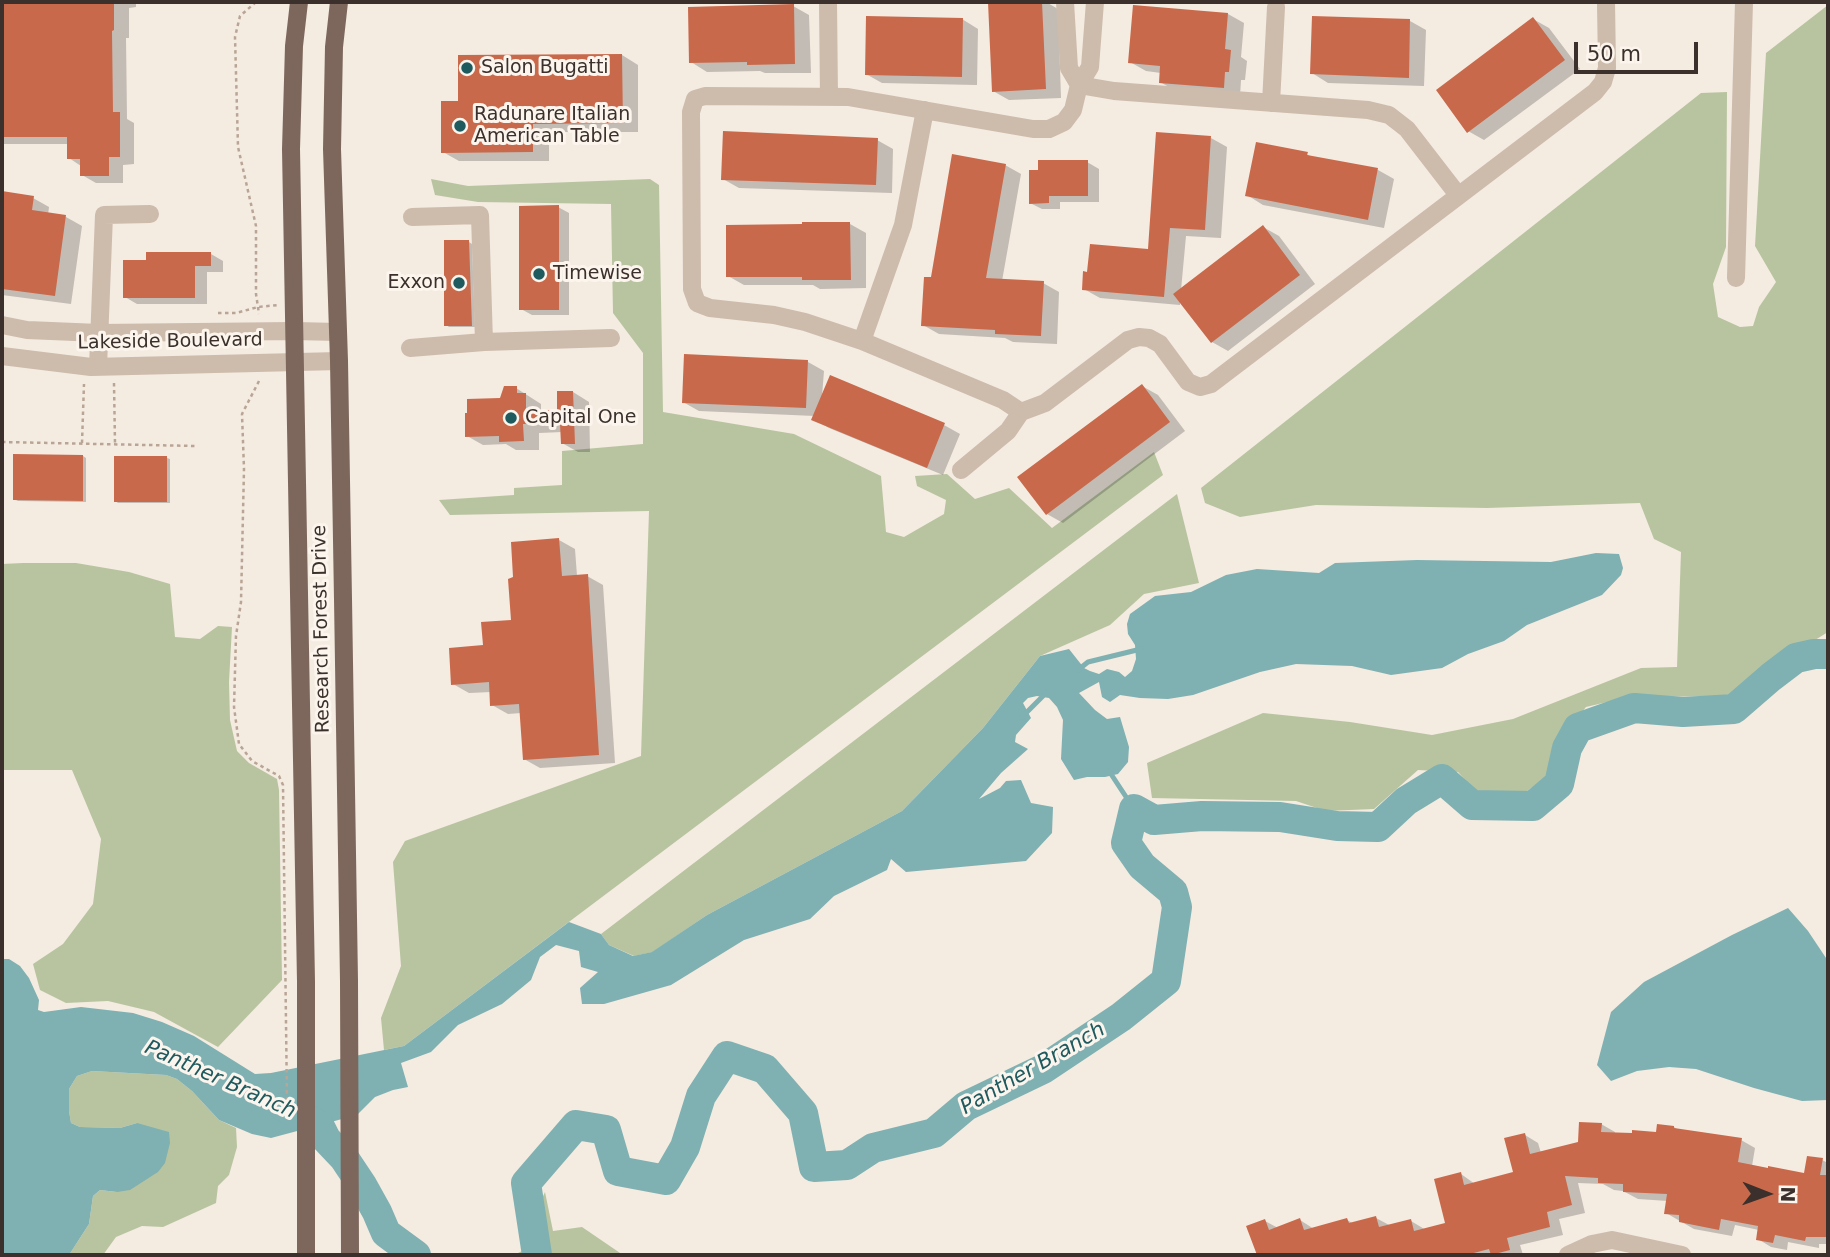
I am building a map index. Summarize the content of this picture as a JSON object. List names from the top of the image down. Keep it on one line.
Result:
{"streets":{"main road":["Research Forest Drive"],"street":["Lakeside Boulevard"]},"crossings":[["Lakeside Boulevard","Research Forest Drive"]],"water":["Panther Branch"],"places":["Salon Bugatti","Radunare Italian American Table","Timewise","Exxon","Capital One"],"scale_bar":"50 m","north":"right"}
